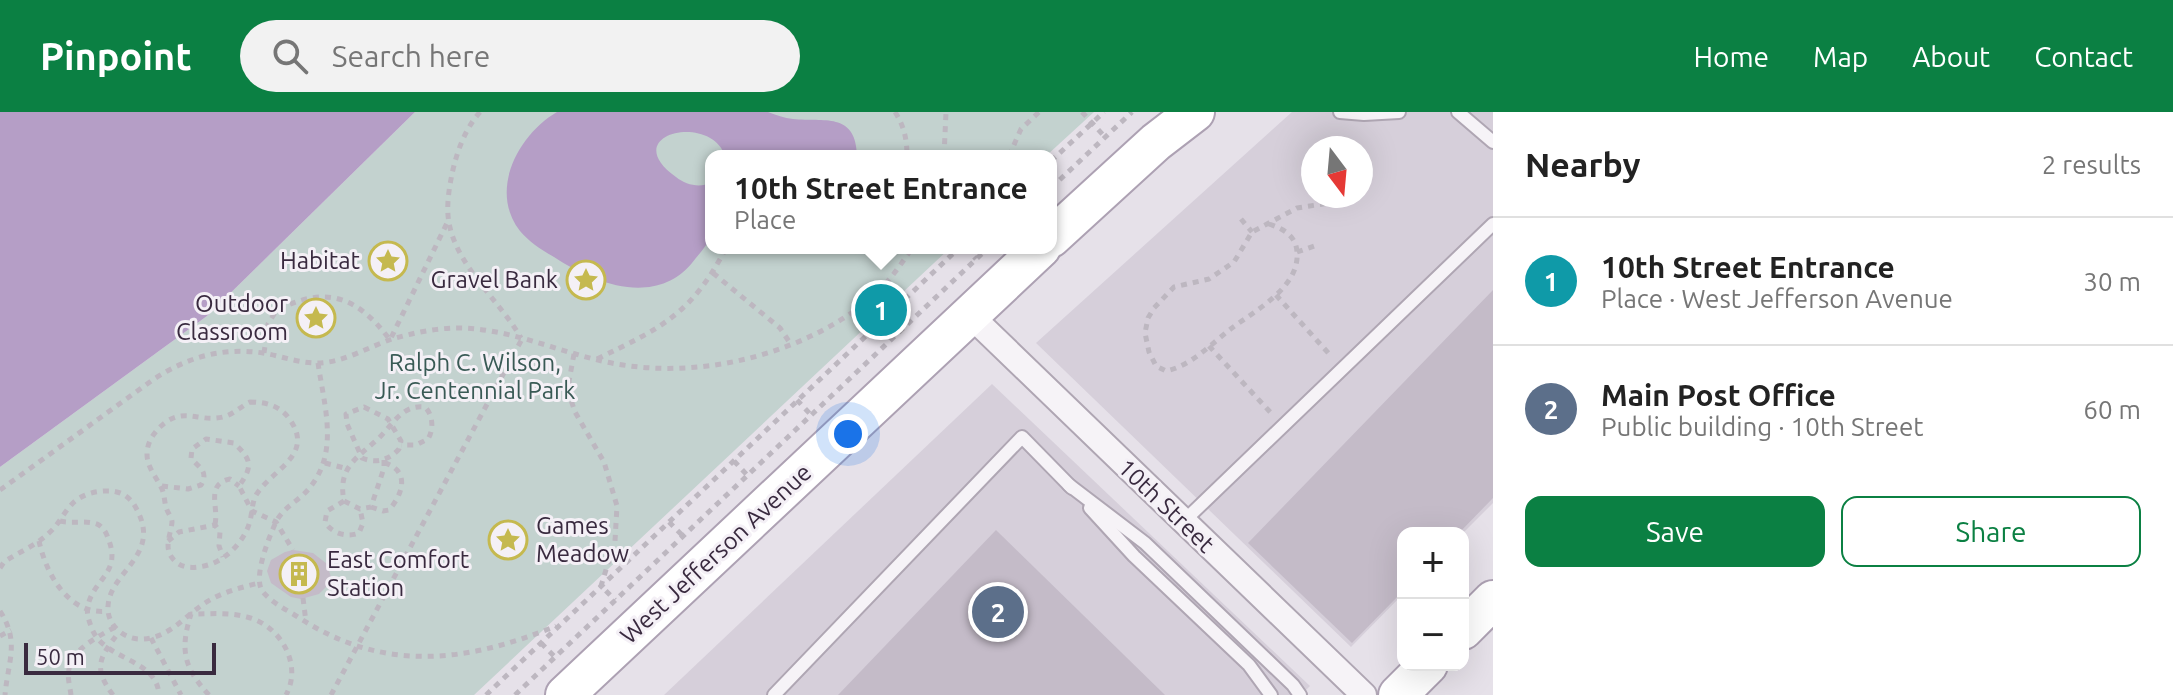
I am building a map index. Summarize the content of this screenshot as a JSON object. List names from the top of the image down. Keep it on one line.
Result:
{"streets":{"main road":["West Jefferson Avenue"],"street":["10th Street"]},"crossings":[["10th Street","West Jefferson Avenue"]],"parks":["Ralph C. Wilson, Jr. Centennial Park"],"places":{"place":["Habitat","Gravel Bank","Outdoor Classroom","Games Meadow"],"building":["East Comfort Station"]},"scale_bar":"50 m","north":"bottom","page":{"header":"Pinpoint","search":"Search here","nav":["Home","Map","About","Contact"],"heading":["Nearby","2 results"],"popup":["10th Street Entrance","Place"],"list":[{"mark":"1","name":"10th Street Entrance","note":"Place · West Jefferson Avenue","value":"30 m"},{"mark":"2","name":"Main Post Office","note":"Public building · 10th Street","value":"60 m"}],"pins":["1","2"],"buttons":["Save","Share"],"map_buttons":["+","−"],"scale":"50 m"}}
